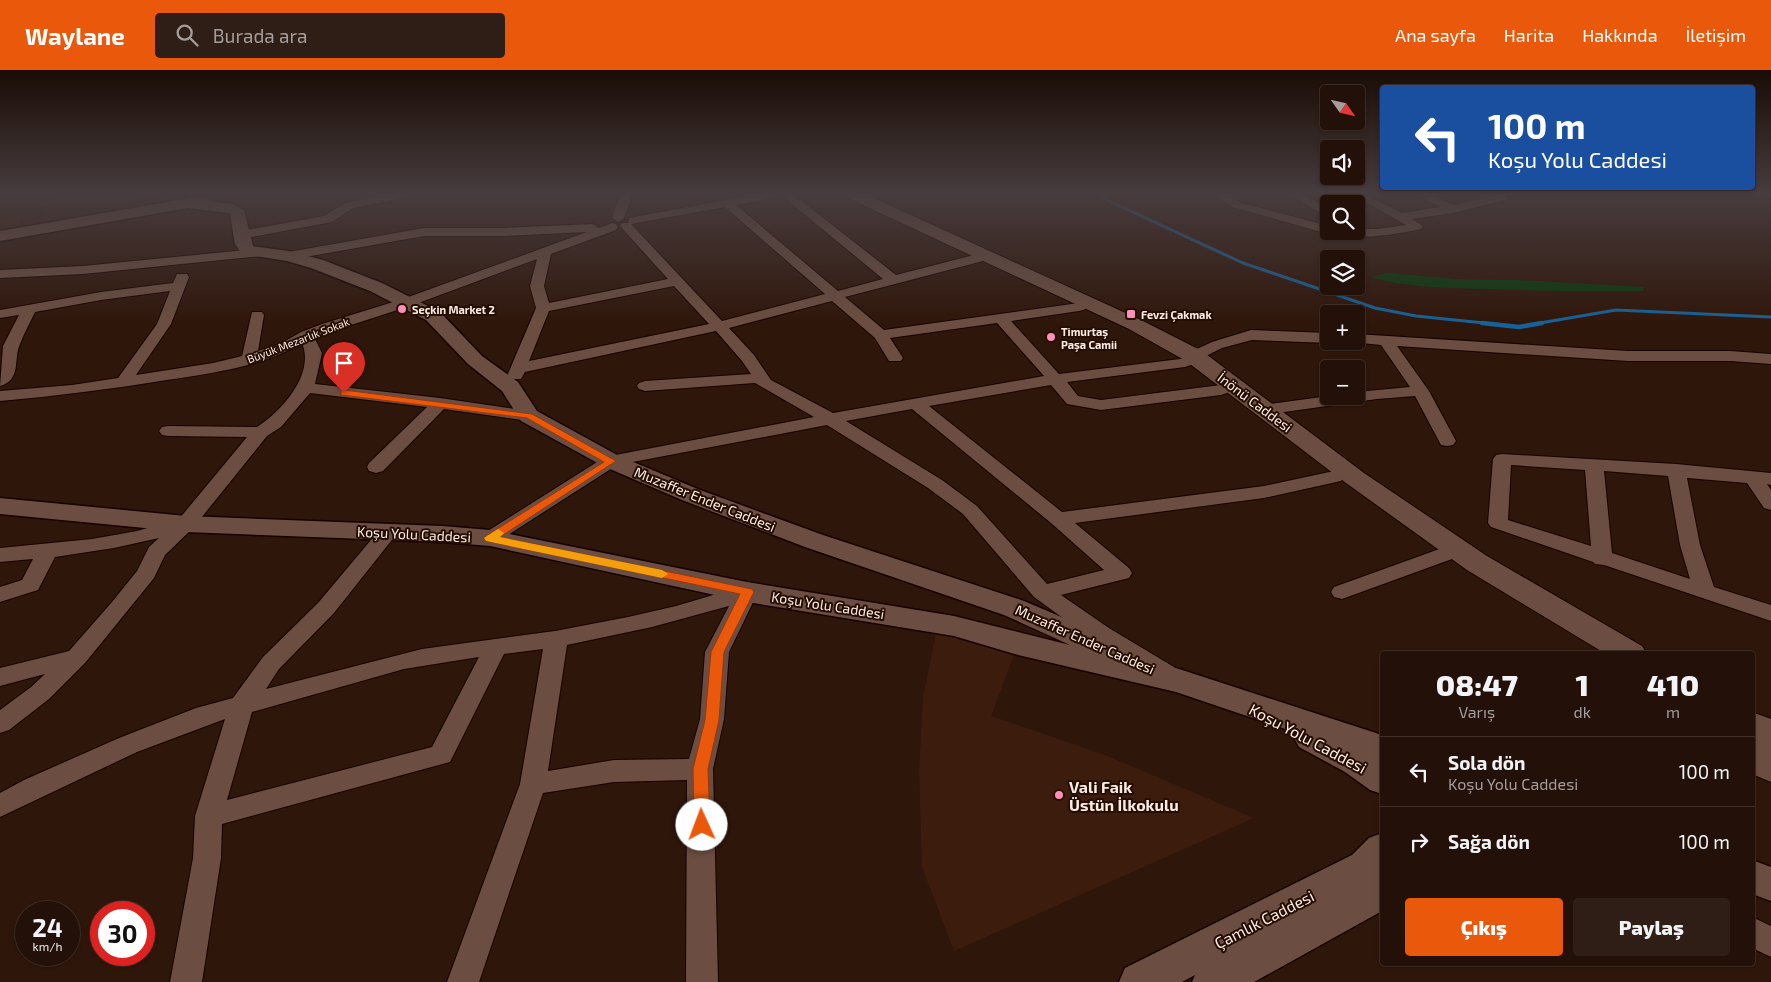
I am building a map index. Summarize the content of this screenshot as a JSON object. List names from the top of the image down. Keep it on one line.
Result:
{"streets":{"main road":["İnönü Caddesi"],"street":["Büyük Mezarlık Sokak","Muzaffer Ender Caddesi","Koşu Yolu Caddesi","Çamlık Caddesi"]},"crossings":[["Büyük Mezarlık Sokak","Muzaffer Ender Caddesi"],["Muzaffer Ender Caddesi","Koşu Yolu Caddesi"]],"places":{"other":["Seçkin Market 2","Timurtaş Paşa Camii","Vali Faik Üstün İlkokulu"],"transit":["Fevzi Çakmak"]},"north":"bottom right","page":{"header":"Waylane","search":"Burada ara","nav":["Ana sayfa","Harita","Hakkında","İletişim"],"map_buttons":["+","−"],"turn":["100 m","Koşu Yolu Caddesi"],"eta":["08:47","Varış","1","dk","410","m"],"list":[{"name":"Sola dön","note":"Koşu Yolu Caddesi","value":"100 m"},{"name":"Sağa dön","value":"100 m"}],"buttons":["Çıkış","Paylaş"],"speed":"24 km/h","limit":"30"}}
